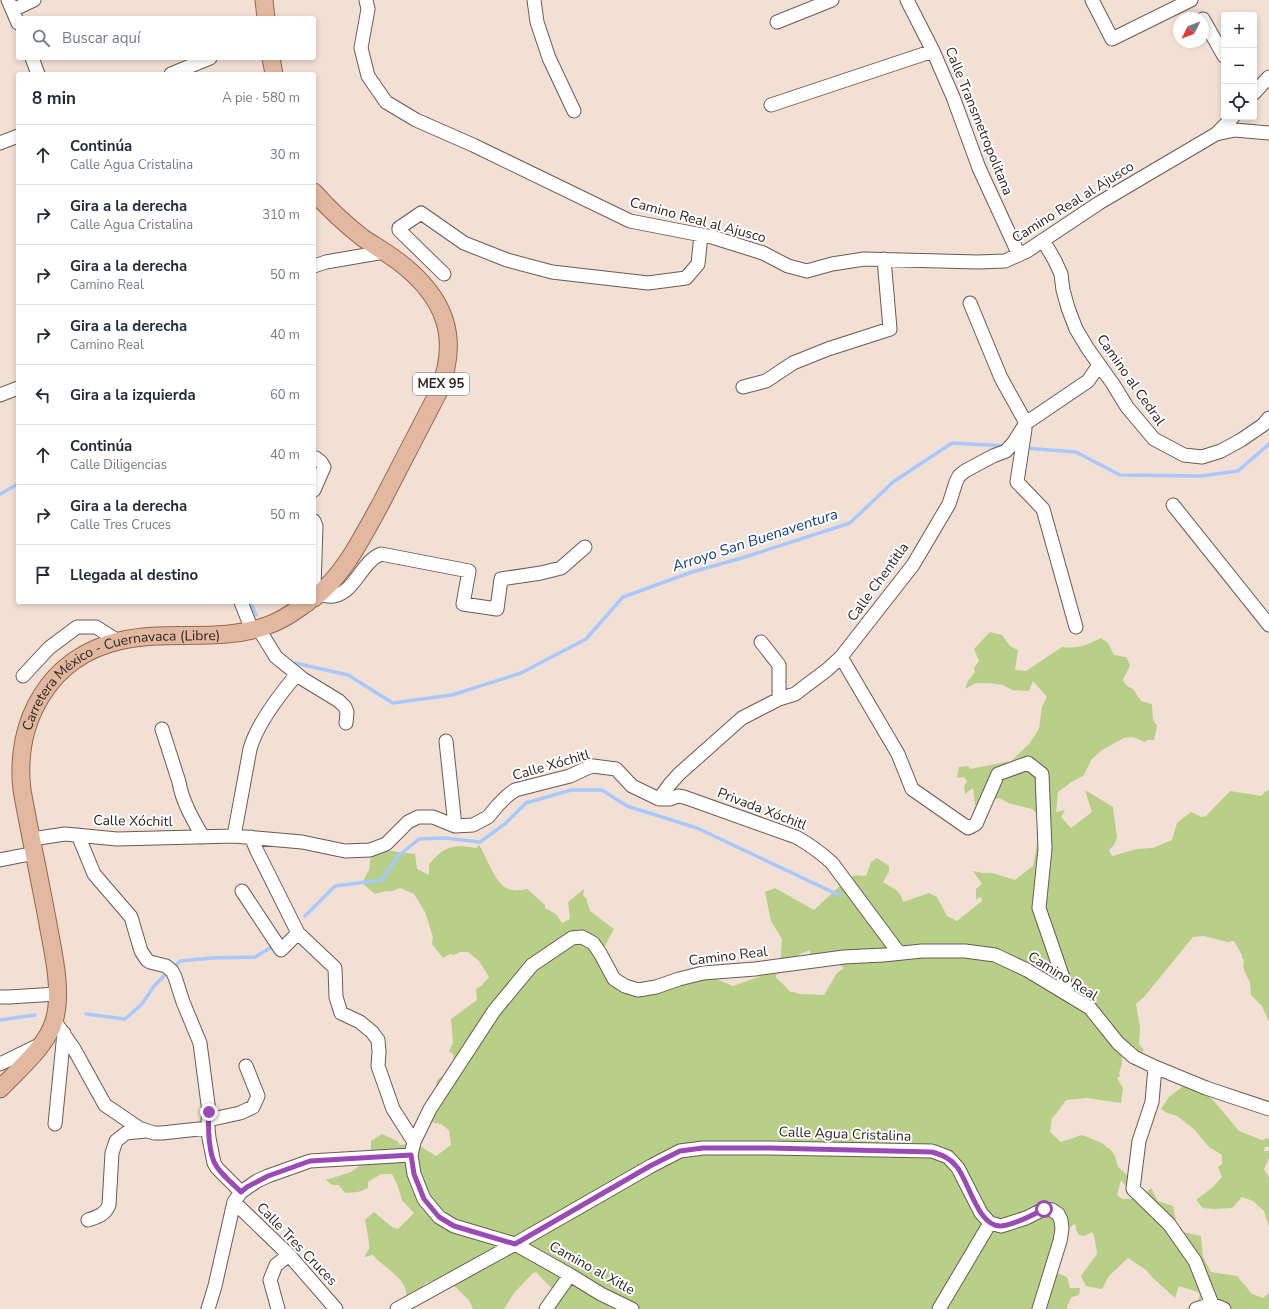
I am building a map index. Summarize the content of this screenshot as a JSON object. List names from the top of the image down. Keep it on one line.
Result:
{"streets":{"main road":["MEX 95","Carretera México - Cuernavaca (Libre)"],"street":["Calle Transmetropolitana","Camino Real al Ajusco","Camino al Cedral","Calle Chentitla","Calle Xóchitl","Privada Xóchitl","Camino Real","Calle Agua Cristalina","Calle Tres Cruces","Camino al Xitle"]},"crossings":[["Calle Transmetropolitana","Camino Real al Ajusco"],["Camino Real al Ajusco","Camino al Cedral"],["Calle Chentitla","Calle Xóchitl"],["Calle Chentitla","Privada Xóchitl"],["Carretera México - Cuernavaca (Libre)","Calle Xóchitl"],["Calle Xóchitl","Privada Xóchitl"],["Calle Xóchitl","Calle Tres Cruces"],["Privada Xóchitl","Camino Real"],["Camino Real","Calle Agua Cristalina"],["Camino Real","Camino al Xitle"],["Calle Agua Cristalina","Camino al Xitle"]],"water":["Arroyo San Buenaventura"],"north":"bottom left","page":{"map_buttons":["+","−"],"search":"Buscar aquí","heading":["8 min","A pie · 580 m"],"list":[["Continúa","Calle Agua Cristalina","30 m"],["Gira a la derecha","Calle Agua Cristalina","310 m"],["Gira a la derecha","Camino Real","50 m"],["Gira a la derecha","Camino Real","40 m"],["Gira a la izquierda","60 m"],["Continúa","Calle Diligencias","40 m"],["Gira a la derecha","Calle Tres Cruces","50 m"],"Llegada al destino"]}}
